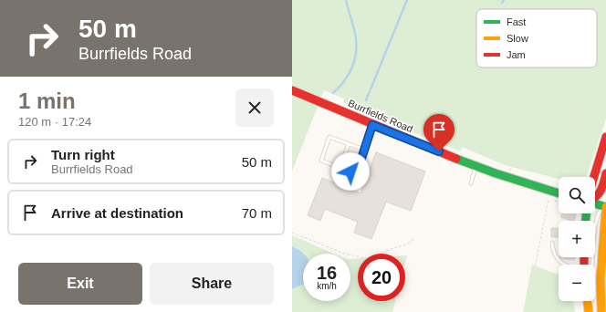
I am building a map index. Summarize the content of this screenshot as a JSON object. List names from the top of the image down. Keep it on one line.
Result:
{"streets":{"street":["Burrfields Road"]},"legend":["Fast","Slow","Jam"],"page":{"turn":["50 m","Burrfields Road"],"heading":["1 min","120 m · 17:24"],"list":[{"name":"Turn right","note":"Burrfields Road","value":"50 m"},{"name":"Arrive at destination","value":"70 m"}],"map_buttons":["+","−"],"speed":"16 km/h","limit":"20","buttons":["Exit","Share"]}}
